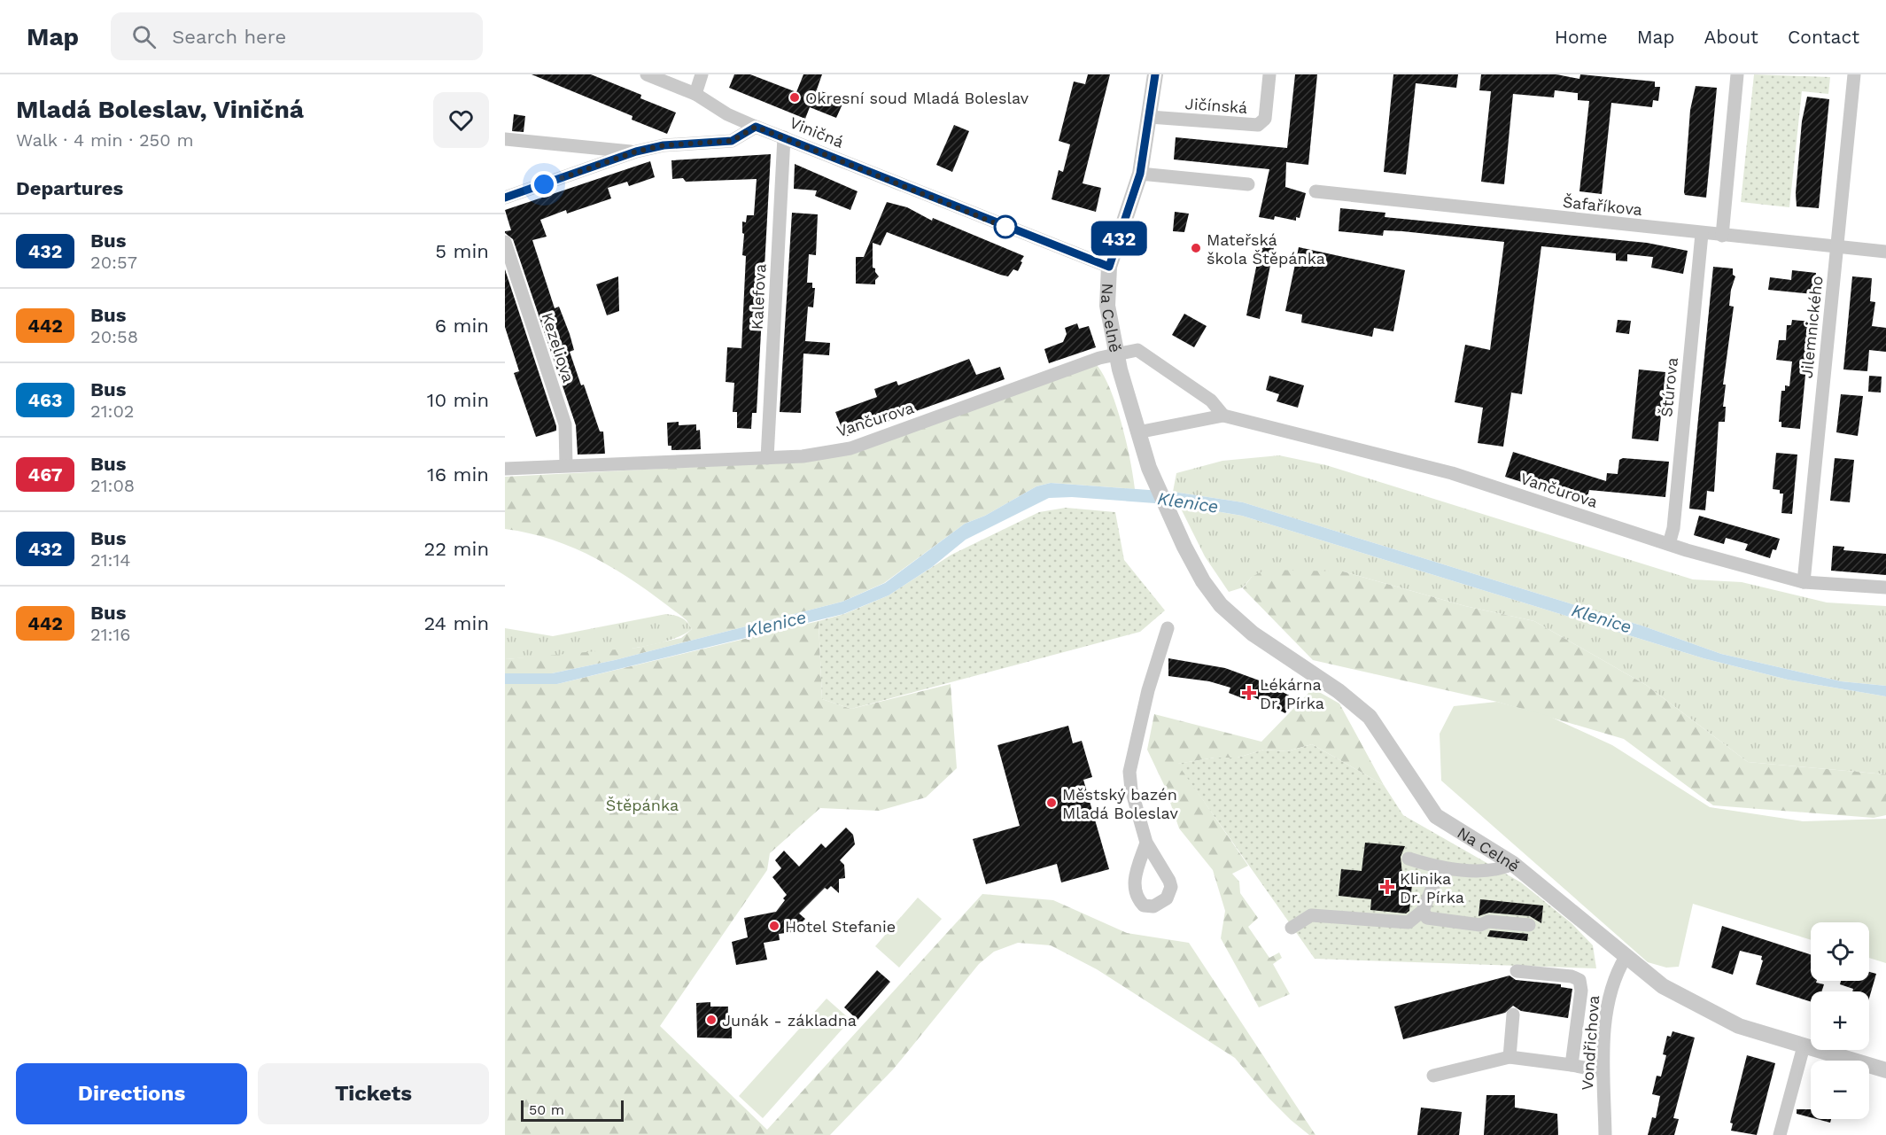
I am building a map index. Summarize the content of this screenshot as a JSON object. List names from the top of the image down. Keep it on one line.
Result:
{"streets":{"street":["Jičínská","Viničná","Šafaříkova","Kalefova","Na Celně","Jilemnického","Kezeliova","Štúrova","Vančurova","Vondřichova"]},"crossings":[["Jičínská","Na Celně"],["Viničná","Kalefova"],["Viničná","Na Celně"],["Šafaříkova","Jilemnického"],["Šafaříkova","Štúrova"],["Kalefova","Vančurova"],["Na Celně","Vančurova"],["Na Celně","Vondřichova"],["Jilemnického","Vančurova"],["Kezeliova","Vančurova"],["Štúrova","Vančurova"]],"water":["Klenice"],"parks":["Štěpánka"],"places":{"other":["Okresní soud Mladá Boleslav","Mateřská škola Štěpánka","Městský bazén Mladá Boleslav","Hotel Stefanie","Junák - základna"],"health":["Lékárna Dr. Pírka","Klinika Dr. Pírka"]},"lines":["bus line 432"],"scale_bar":"50 m","page":{"header":"Map","search":"Search here","nav":["Home","Map","About","Contact"],"heading":[["Mladá Boleslav, Viničná","Walk · 4 min · 250 m"],"Departures"],"on_map":"432","list":[{"mark":"432","name":"Bus","note":"20:57","value":"5 min"},{"mark":"442","name":"Bus","note":"20:58","value":"6 min"},{"mark":"463","name":"Bus","note":"21:02","value":"10 min"},{"mark":"467","name":"Bus","note":"21:08","value":"16 min"},{"mark":"432","name":"Bus","note":"21:14","value":"22 min"},{"mark":"442","name":"Bus","note":"21:16","value":"24 min"}],"map_buttons":["+","−"],"buttons":["Directions","Tickets"],"scale":"50 m"}}
